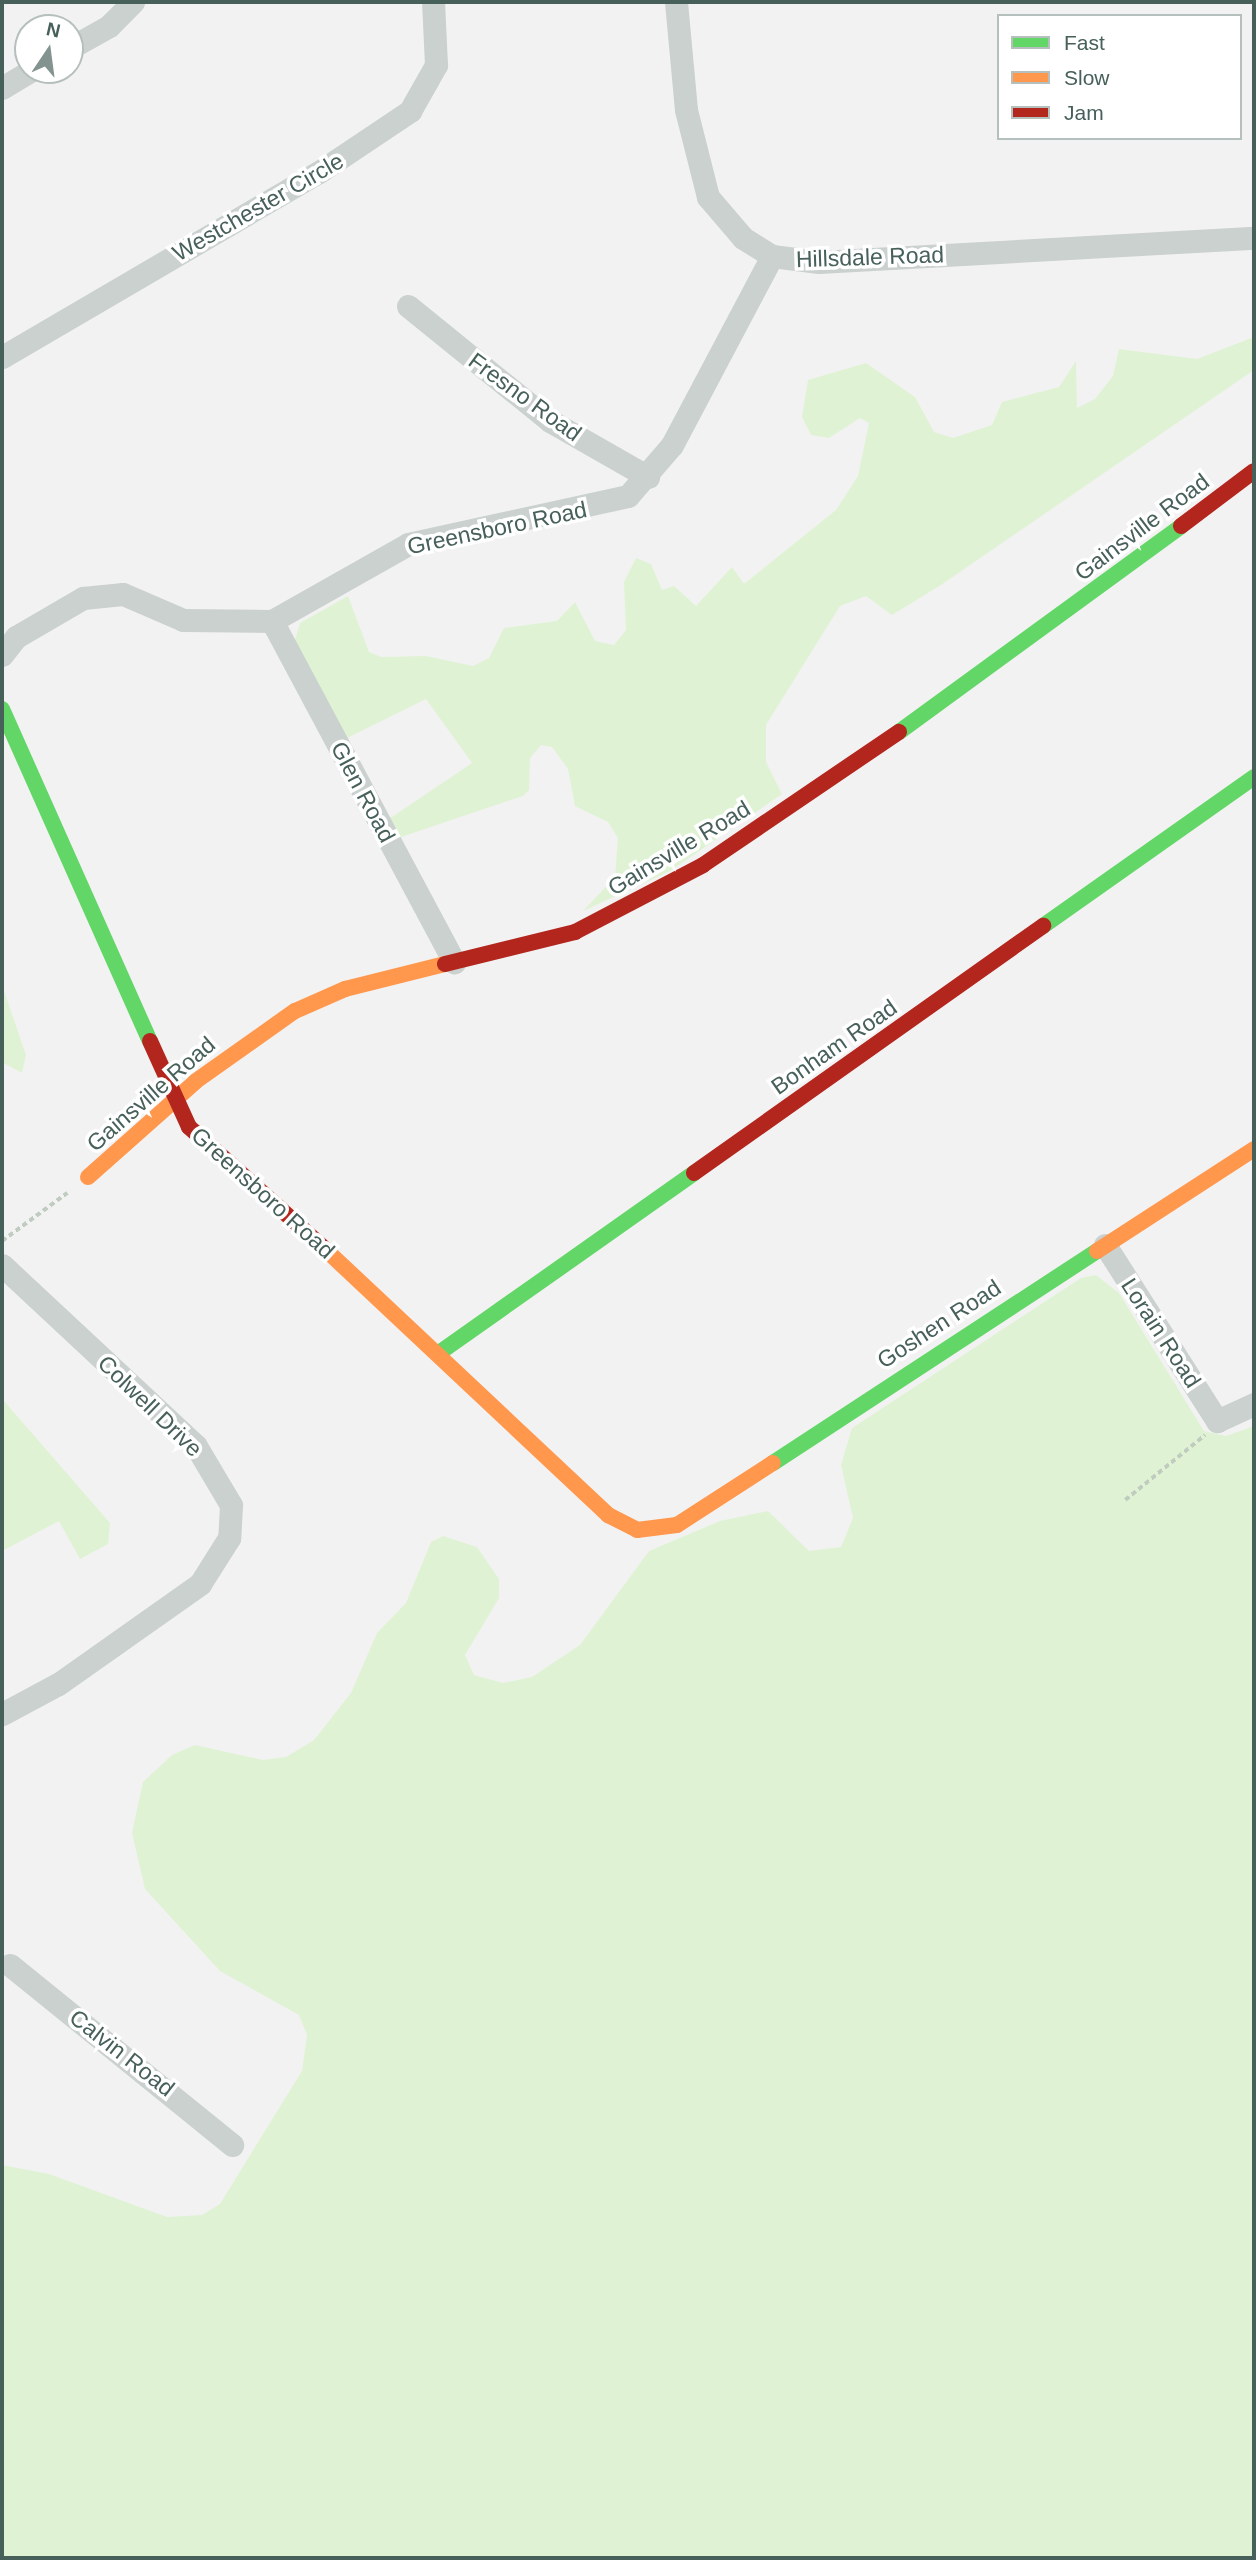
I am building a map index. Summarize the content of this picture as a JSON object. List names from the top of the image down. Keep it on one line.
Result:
{"streets":{"street":["Westchester Circle","Hillsdale Road","Fresno Road","Gainsville Road","Greensboro Road","Glen Road","Bonham Road","Goshen Road","Lorain Road","Colwell Drive","Calvin Road"]},"crossings":[["Hillsdale Road","Greensboro Road"],["Fresno Road","Greensboro Road"],["Gainsville Road","Greensboro Road"],["Gainsville Road","Glen Road"],["Greensboro Road","Glen Road"],["Greensboro Road","Bonham Road"],["Greensboro Road","Goshen Road"],["Goshen Road","Lorain Road"]],"legend":["Fast","Slow","Jam"],"north":"top"}
